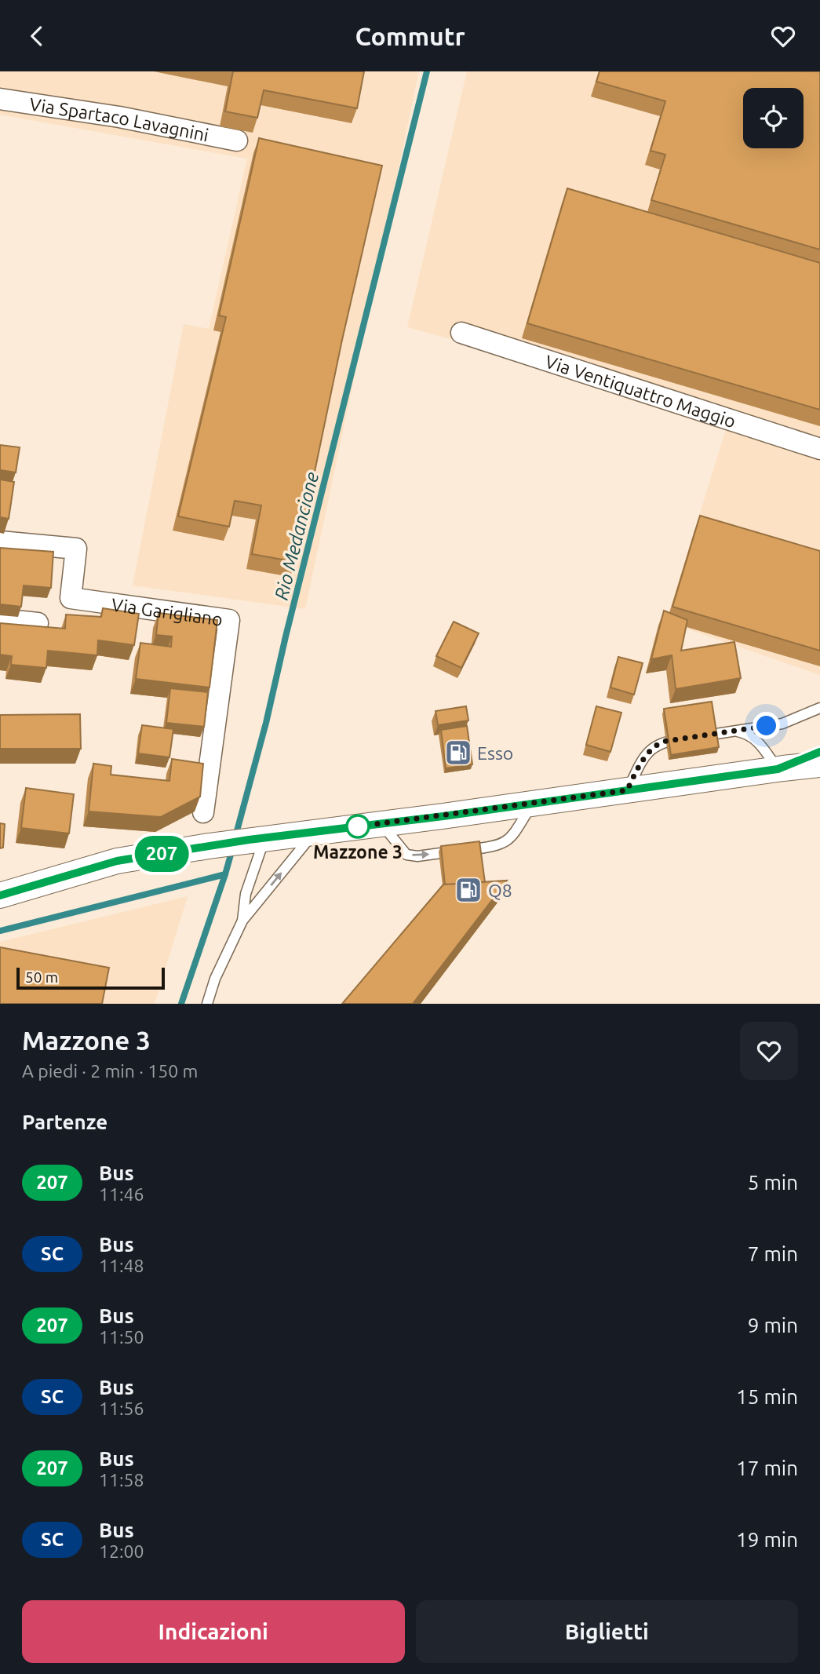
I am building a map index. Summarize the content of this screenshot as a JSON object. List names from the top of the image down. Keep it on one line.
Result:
{"streets":{"street":["Via Spartaco Lavagnini","Via Ventiquattro Maggio","Via Garigliano"]},"water":["Rio Medancione"],"places":{"fuel station":["Esso","Q8"],"other":["Mazzone 3"]},"lines":["bus line 207"],"scale_bar":"50 m","page":{"header":"Commutr","on_map":"207","scale":"50 m","heading":[["Mazzone 3","A piedi · 2 min · 150 m"],"Partenze"],"list":[{"mark":"207","name":"Bus","note":"11:46","value":"5 min"},{"mark":"SC","name":"Bus","note":"11:48","value":"7 min"},{"mark":"207","name":"Bus","note":"11:50","value":"9 min"},{"mark":"SC","name":"Bus","note":"11:56","value":"15 min"},{"mark":"207","name":"Bus","note":"11:58","value":"17 min"},{"mark":"SC","name":"Bus","note":"12:00","value":"19 min"}],"buttons":["Indicazioni","Biglietti"]}}
